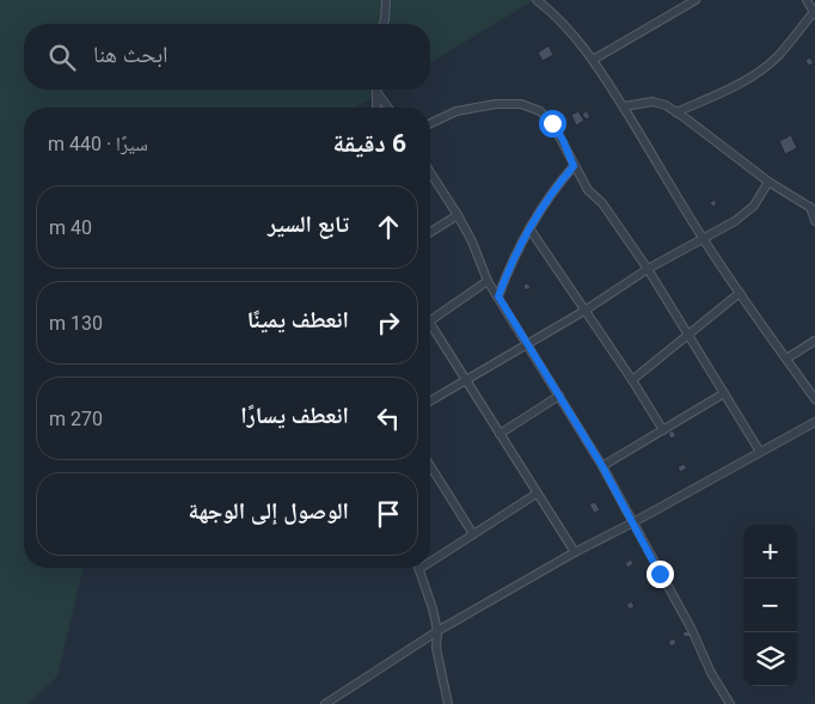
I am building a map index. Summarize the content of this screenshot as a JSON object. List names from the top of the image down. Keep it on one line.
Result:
{"page":{"search":"ابحث هنا","heading":["6 دقيقة","سيرًا · 440 m"],"list":[["تابع السير","40 m"],["انعطف يمينًا","130 m"],["انعطف يسارًا","270 m"],"الوصول إلى الوجهة"],"map_buttons":["+","−"]}}
